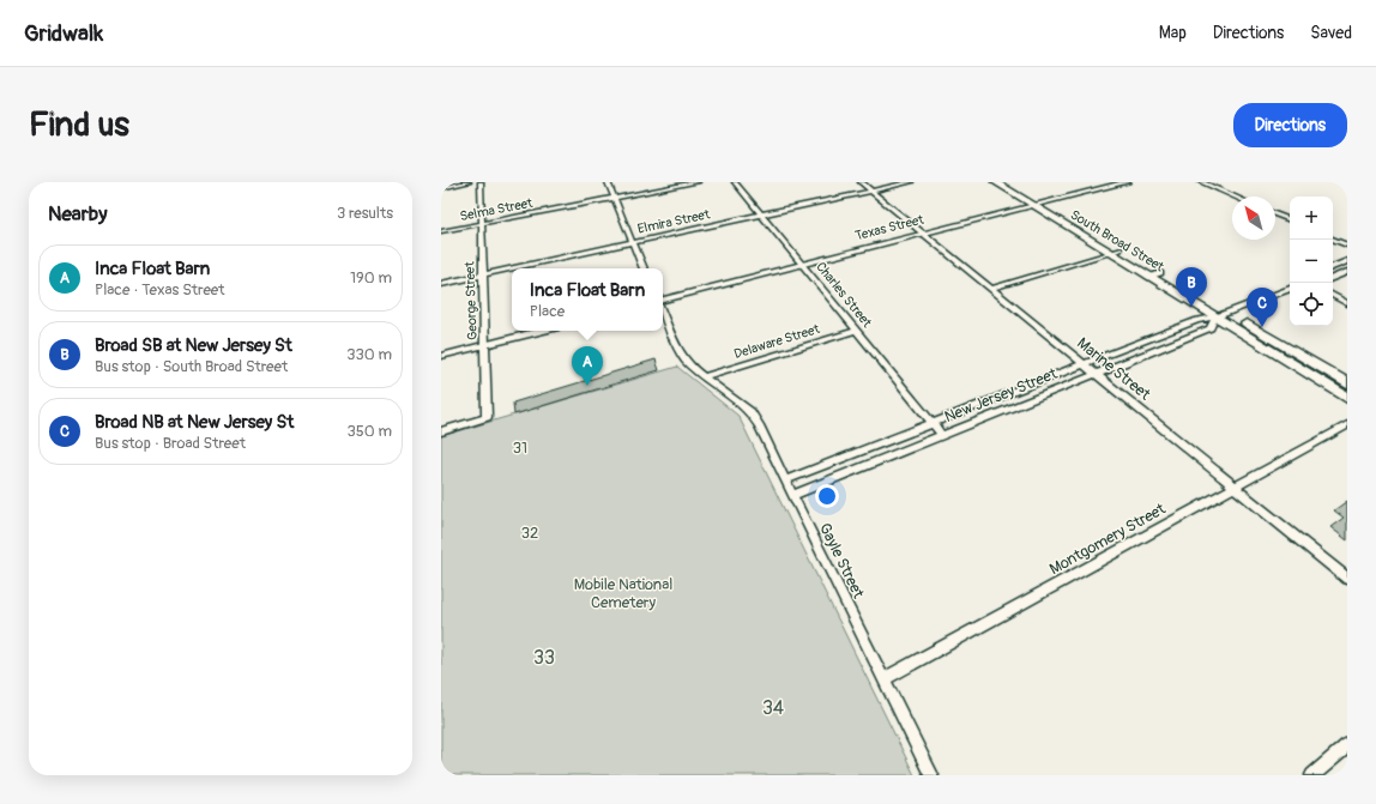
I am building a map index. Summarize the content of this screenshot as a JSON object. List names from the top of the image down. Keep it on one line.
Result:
{"streets":{"main road":["South Broad Street"],"street":["Selma Street","Elmira Street","Texas Street","Charles Street","George Street","Delaware Street","Marine Street","New Jersey Street","Montgomery Street","Gayle Street"]},"crossings":[["Selma Street","George Street"],["Elmira Street","Charles Street"],["Elmira Street","George Street"],["Elmira Street","Marine Street"],["Texas Street","South Broad Street"],["Texas Street","Charles Street"],["Texas Street","Marine Street"],["South Broad Street","New Jersey Street"],["Charles Street","Delaware Street"],["Charles Street","New Jersey Street"],["Delaware Street","Gayle Street"],["Marine Street","New Jersey Street"],["Marine Street","Montgomery Street"],["New Jersey Street","Gayle Street"],["Montgomery Street","Gayle Street"]],"parks":["31","32","Mobile National Cemetery","33","34"],"north":"top left","page":{"header":"Gridwalk","nav":["Map","Directions","Saved"],"buttons":"Directions","title":"Find us","heading":["Nearby","3 results"],"map_buttons":["+","−"],"list":[{"mark":"A","name":"Inca Float Barn","note":"Place · Texas Street","value":"190 m"},{"mark":"B","name":"Broad SB at New Jersey St","note":"Bus stop · South Broad Street","value":"330 m"},{"mark":"C","name":"Broad NB at New Jersey St","note":"Bus stop · Broad Street","value":"350 m"}],"pins":["B","C","A"],"popup":["Inca Float Barn","Place"]}}
